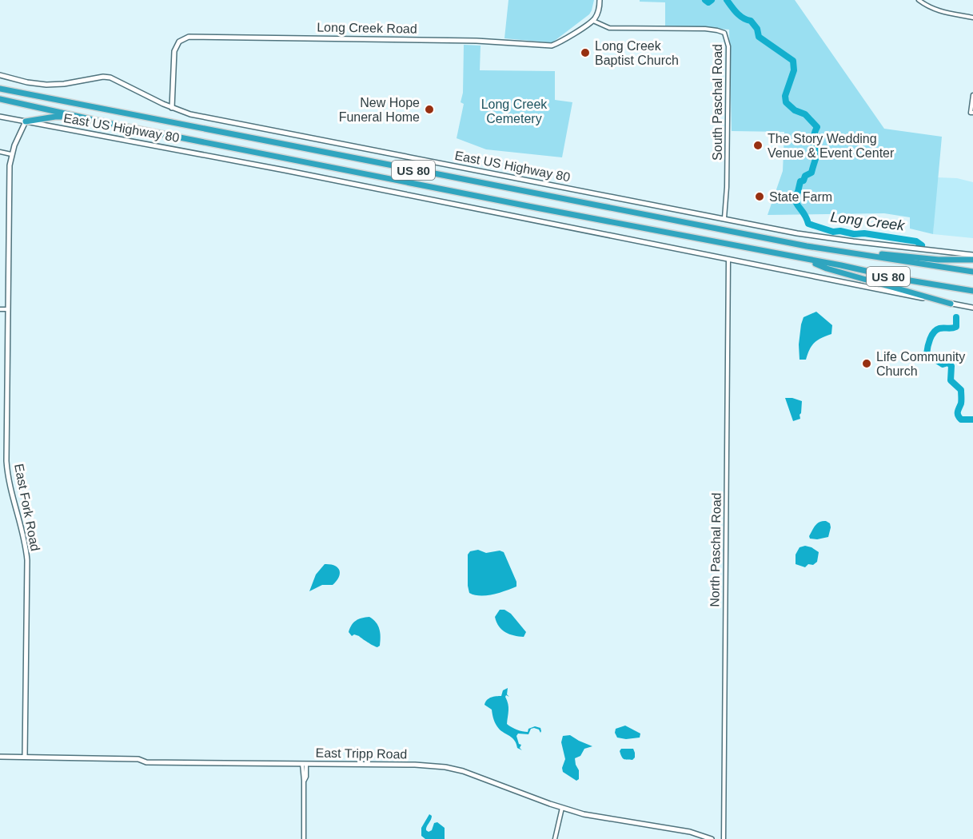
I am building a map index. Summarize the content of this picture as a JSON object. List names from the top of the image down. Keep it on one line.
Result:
{"streets":{"highway":["US 80"],"main road":["Long Creek Road","East US Highway 80","East Fork Road","East Tripp Road"],"street":["South Paschal Road","North Paschal Road"]},"crossings":[["Long Creek Road","South Paschal Road"],["Long Creek Road","East US Highway 80"],["South Paschal Road","East US Highway 80"],["East US Highway 80","East Fork Road"],["East US Highway 80","North Paschal Road"],["East Fork Road","East Tripp Road"]],"water":["Long Creek"],"parks":["Long Creek Cemetery"],"places":["Long Creek Baptist Church","New Hope Funeral Home","The Story Wedding Venue & Event Center","State Farm","Life Community Church"]}
